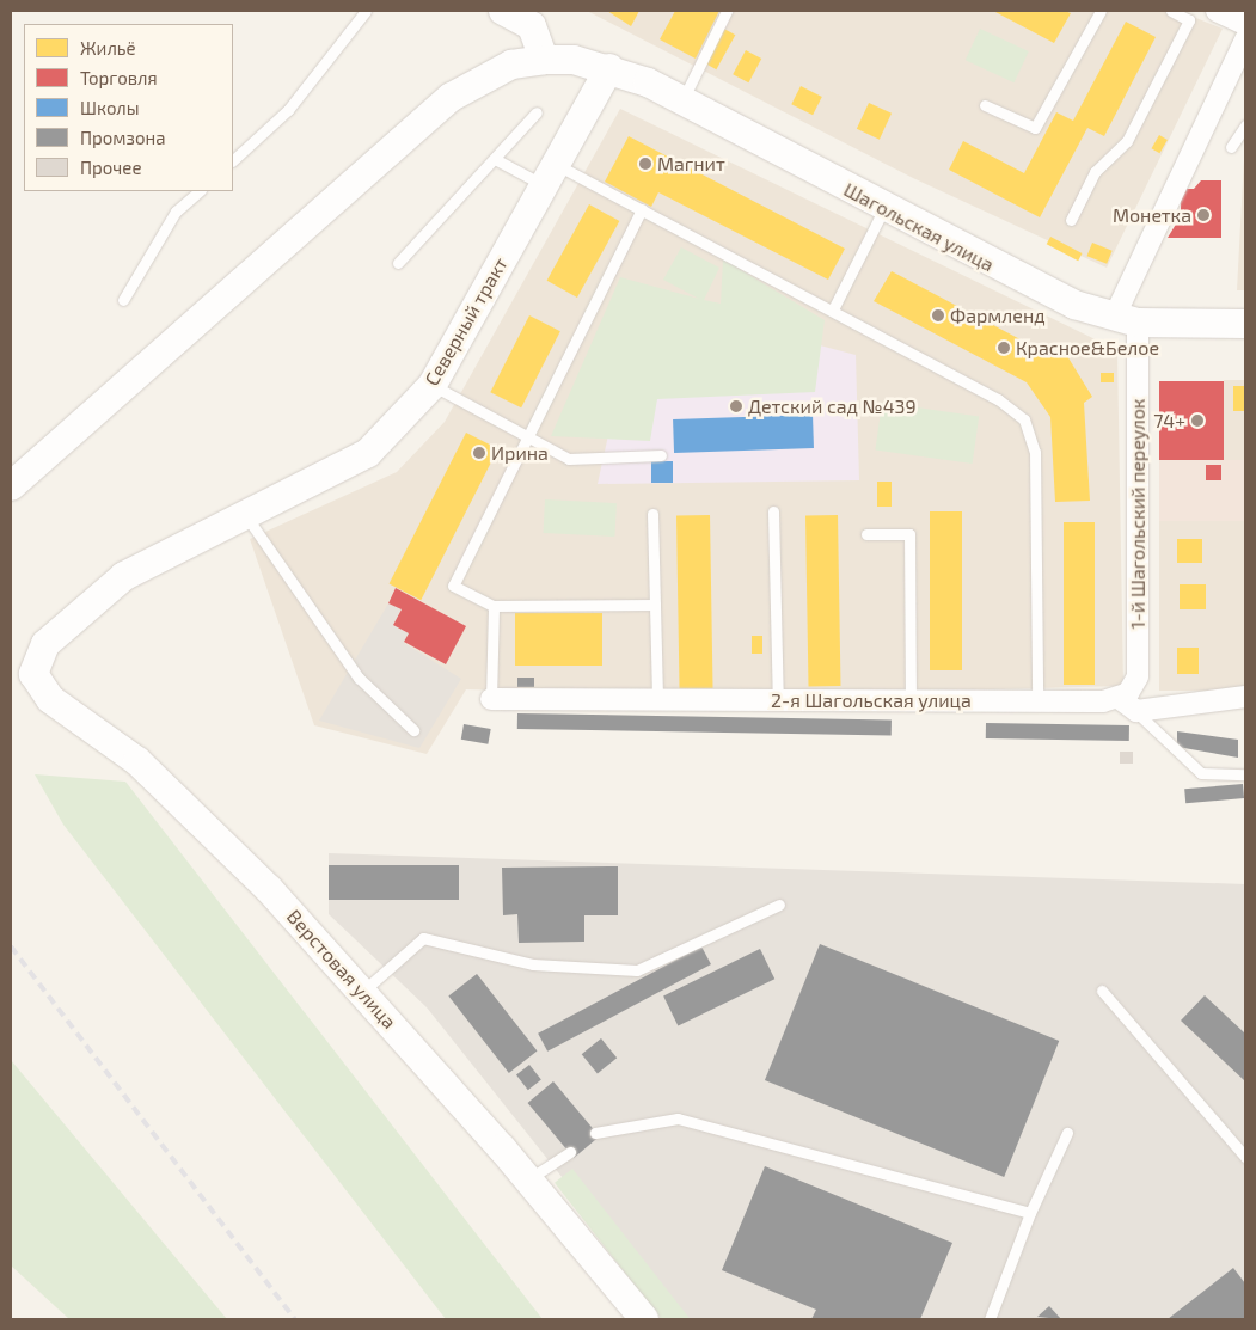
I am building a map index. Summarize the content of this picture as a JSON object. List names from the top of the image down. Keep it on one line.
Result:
{"streets":{"street":["Шагольская улица","Северный тракт","1-й Шагольский переулок","2-я Шагольская улица","Верстовая улица"]},"crossings":[["Шагольская улица","Северный тракт"],["Шагольская улица","1-й Шагольский переулок"],["Северный тракт","Верстовая улица"],["1-й Шагольский переулок","2-я Шагольская улица"]],"places":["Магнит","Монетка","Фармленд","Красное&Белое","Детский сад №439","74+","Ирина"],"legend":["Жильё","Торговля","Школы","Промзона","Прочее"]}
